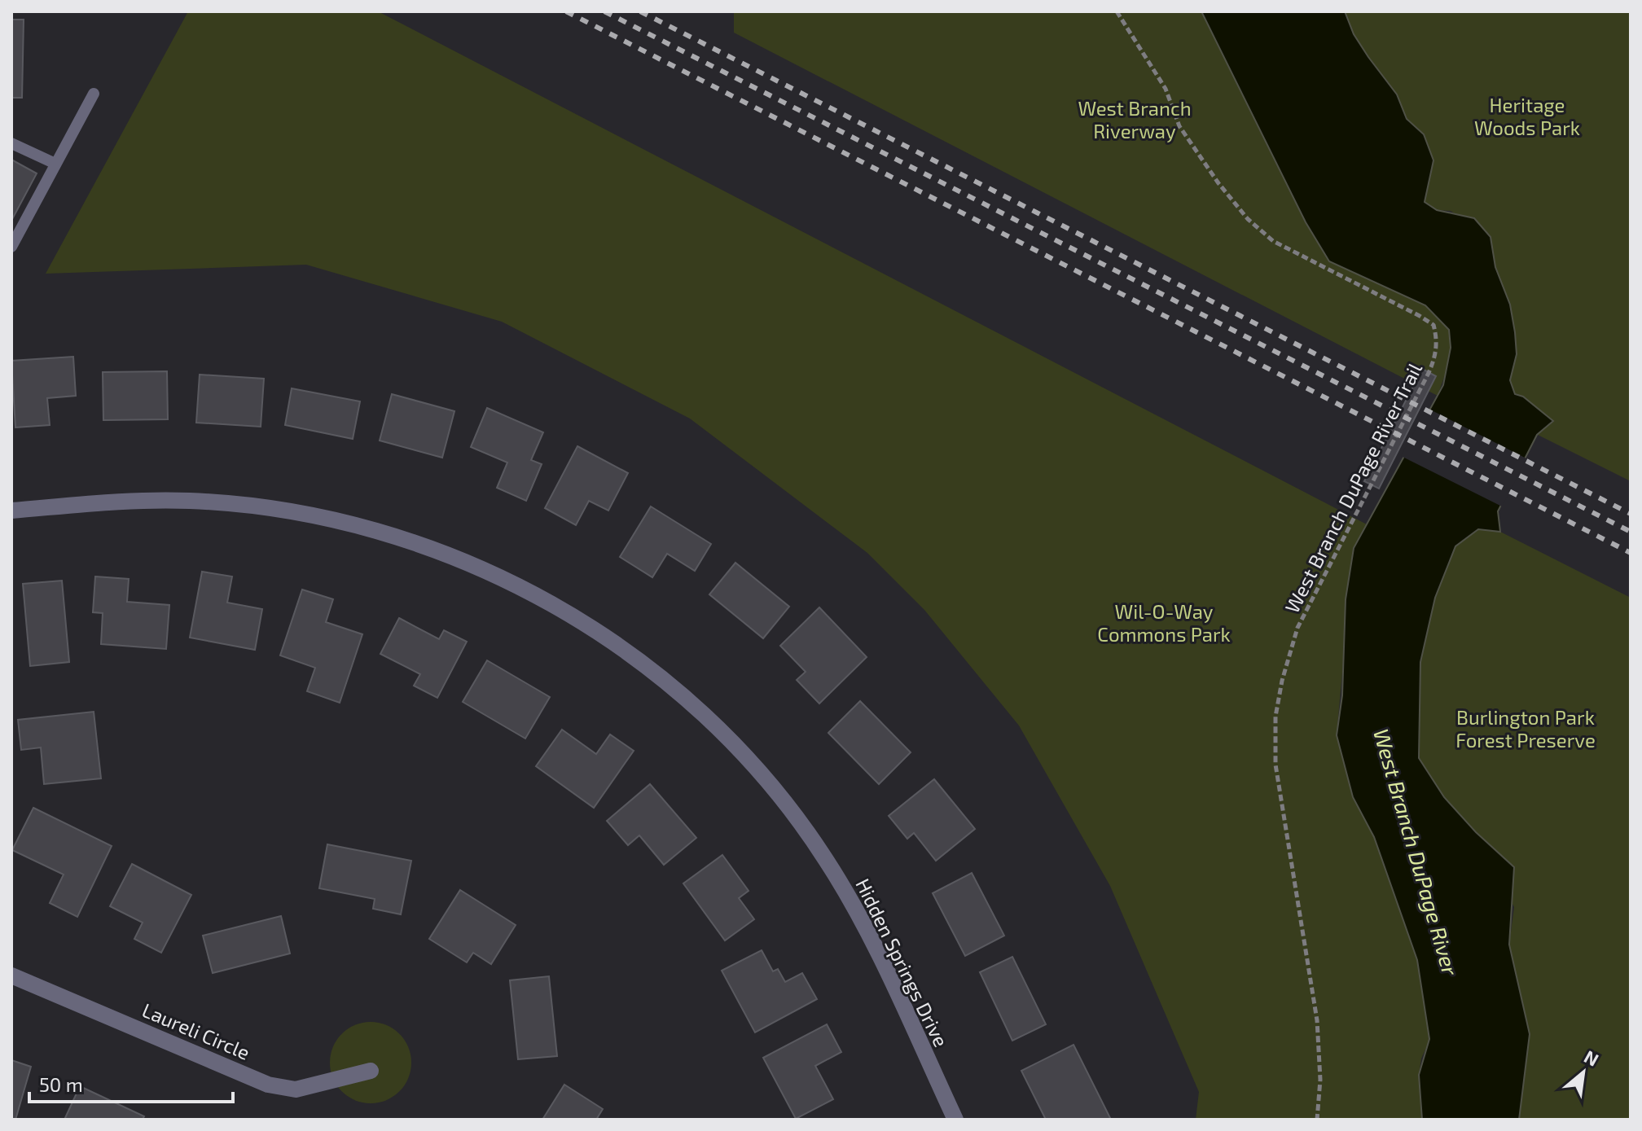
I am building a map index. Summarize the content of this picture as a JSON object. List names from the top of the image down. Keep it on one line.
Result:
{"streets":{"street":["Hidden Springs Drive","Laureli Circle"],"path":["West Branch DuPage River Trail"]},"water":["West Branch DuPage River"],"parks":["Heritage Woods Park","West Branch Riverway","Wil-O-Way Commons Park","Burlington Park Forest Preserve"],"scale_bar":"50 m","north":"top right"}
